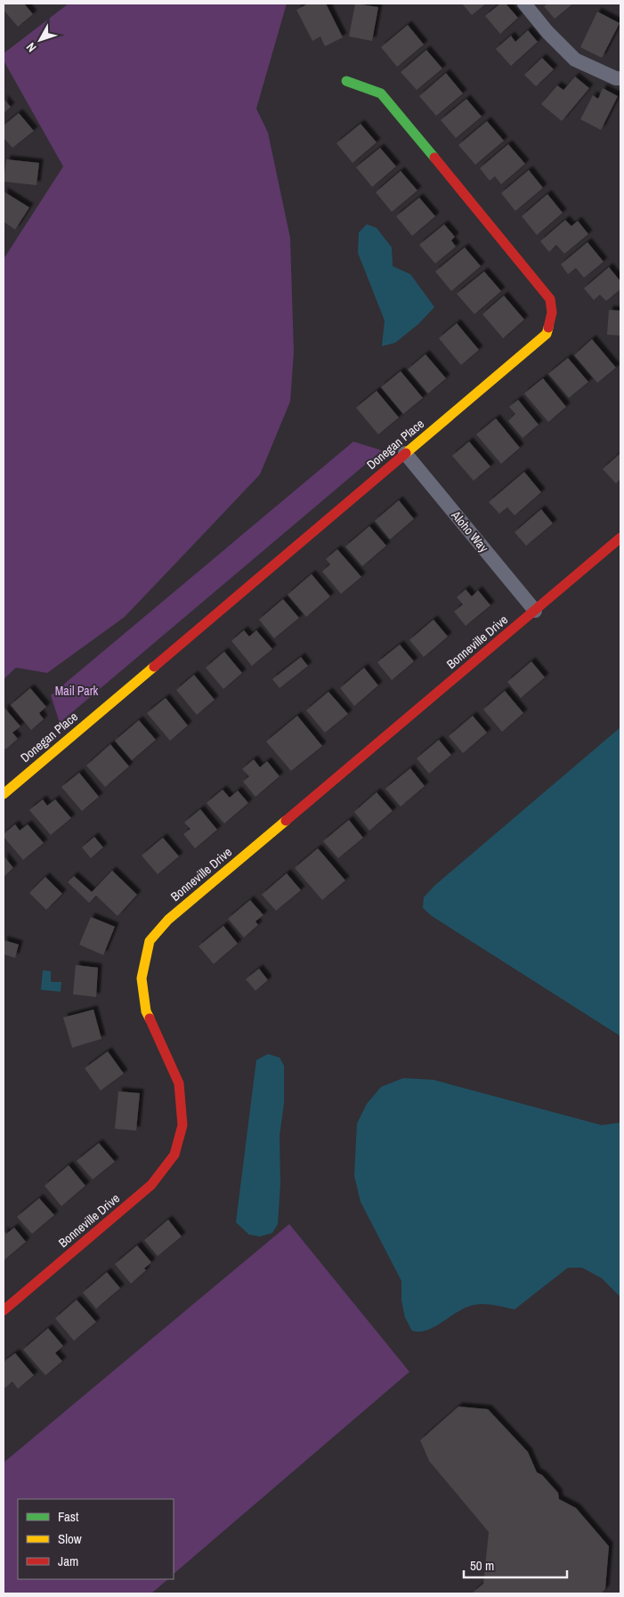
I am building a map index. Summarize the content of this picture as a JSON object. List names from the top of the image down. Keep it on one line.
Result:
{"streets":{"street":["Donegan Place","Aloho Way","Bonneville Drive"]},"crossings":[["Donegan Place","Aloho Way"],["Aloho Way","Bonneville Drive"]],"parks":["Mail Park"],"legend":["Fast","Slow","Jam"],"scale_bar":"50 m","north":"bottom left"}
